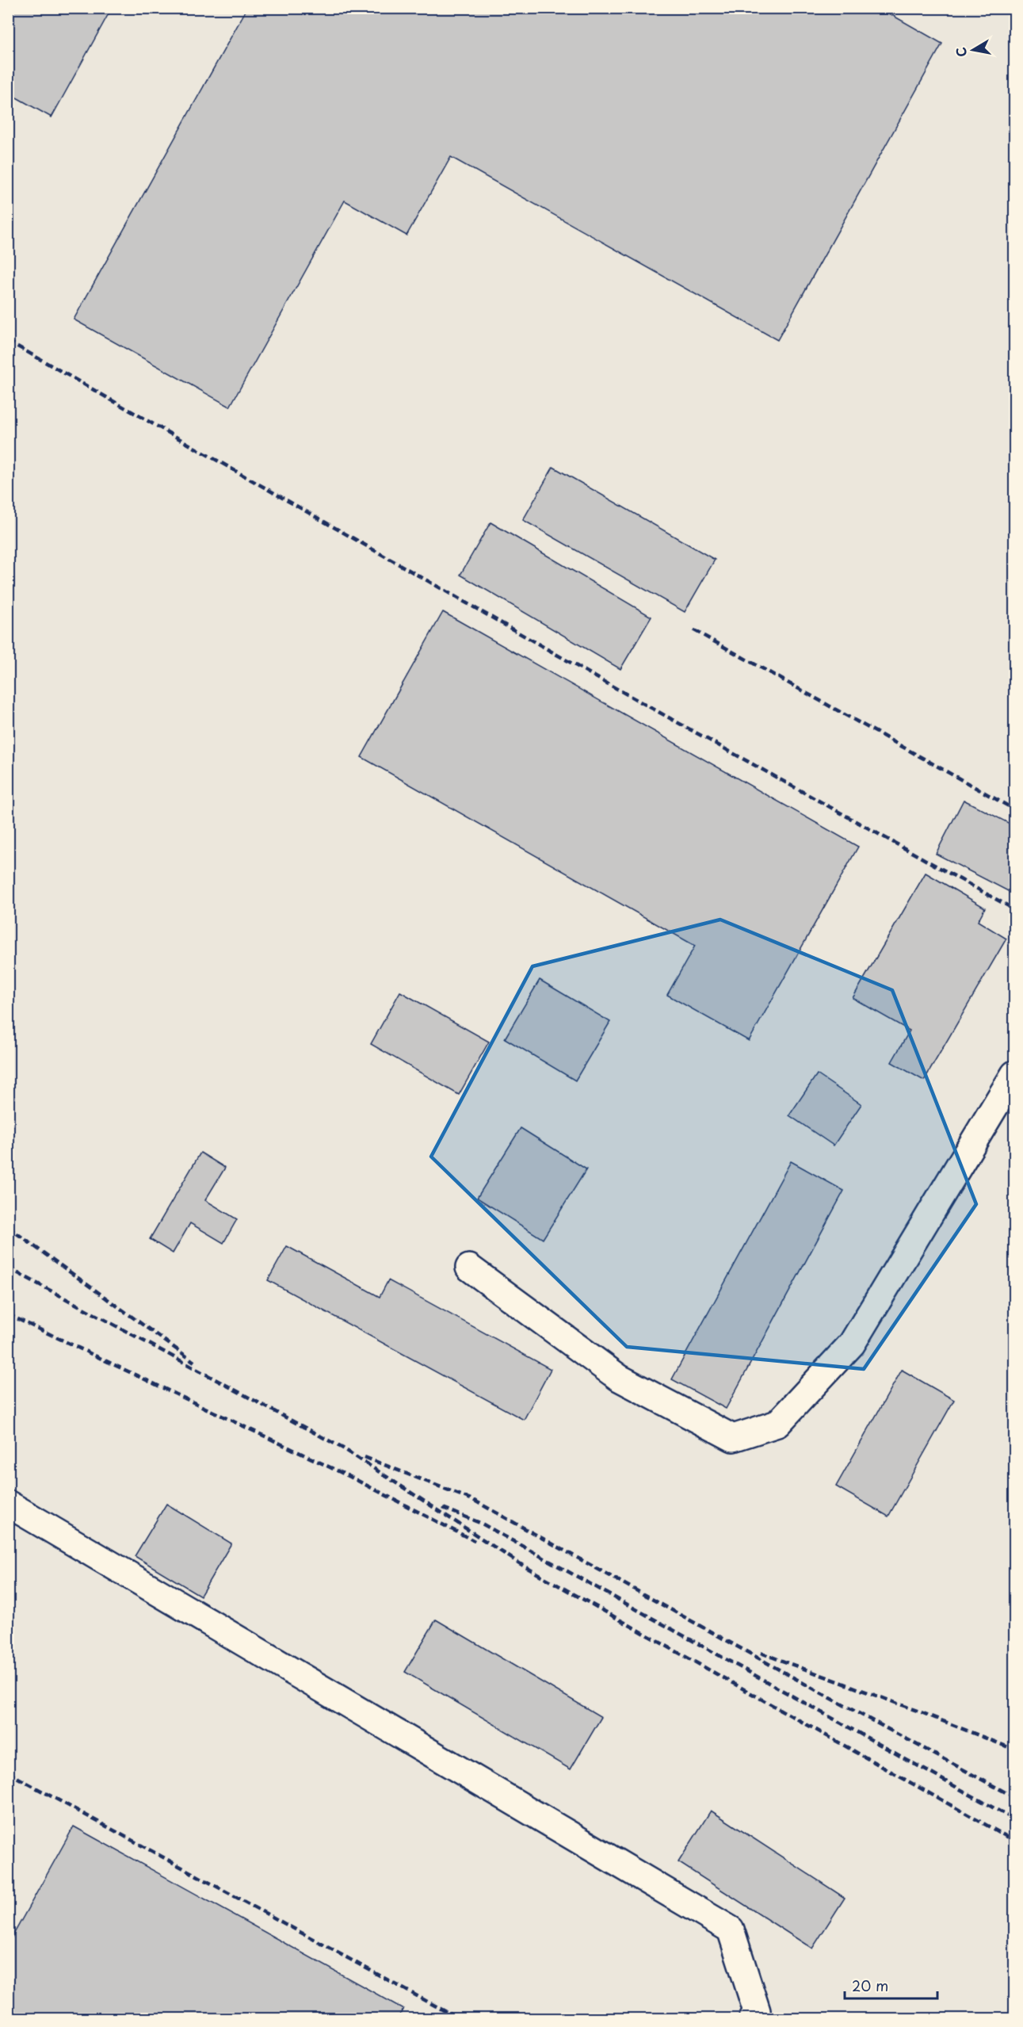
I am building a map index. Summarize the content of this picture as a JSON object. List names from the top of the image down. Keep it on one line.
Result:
{"scale_bar":"20 m","north":"left"}
